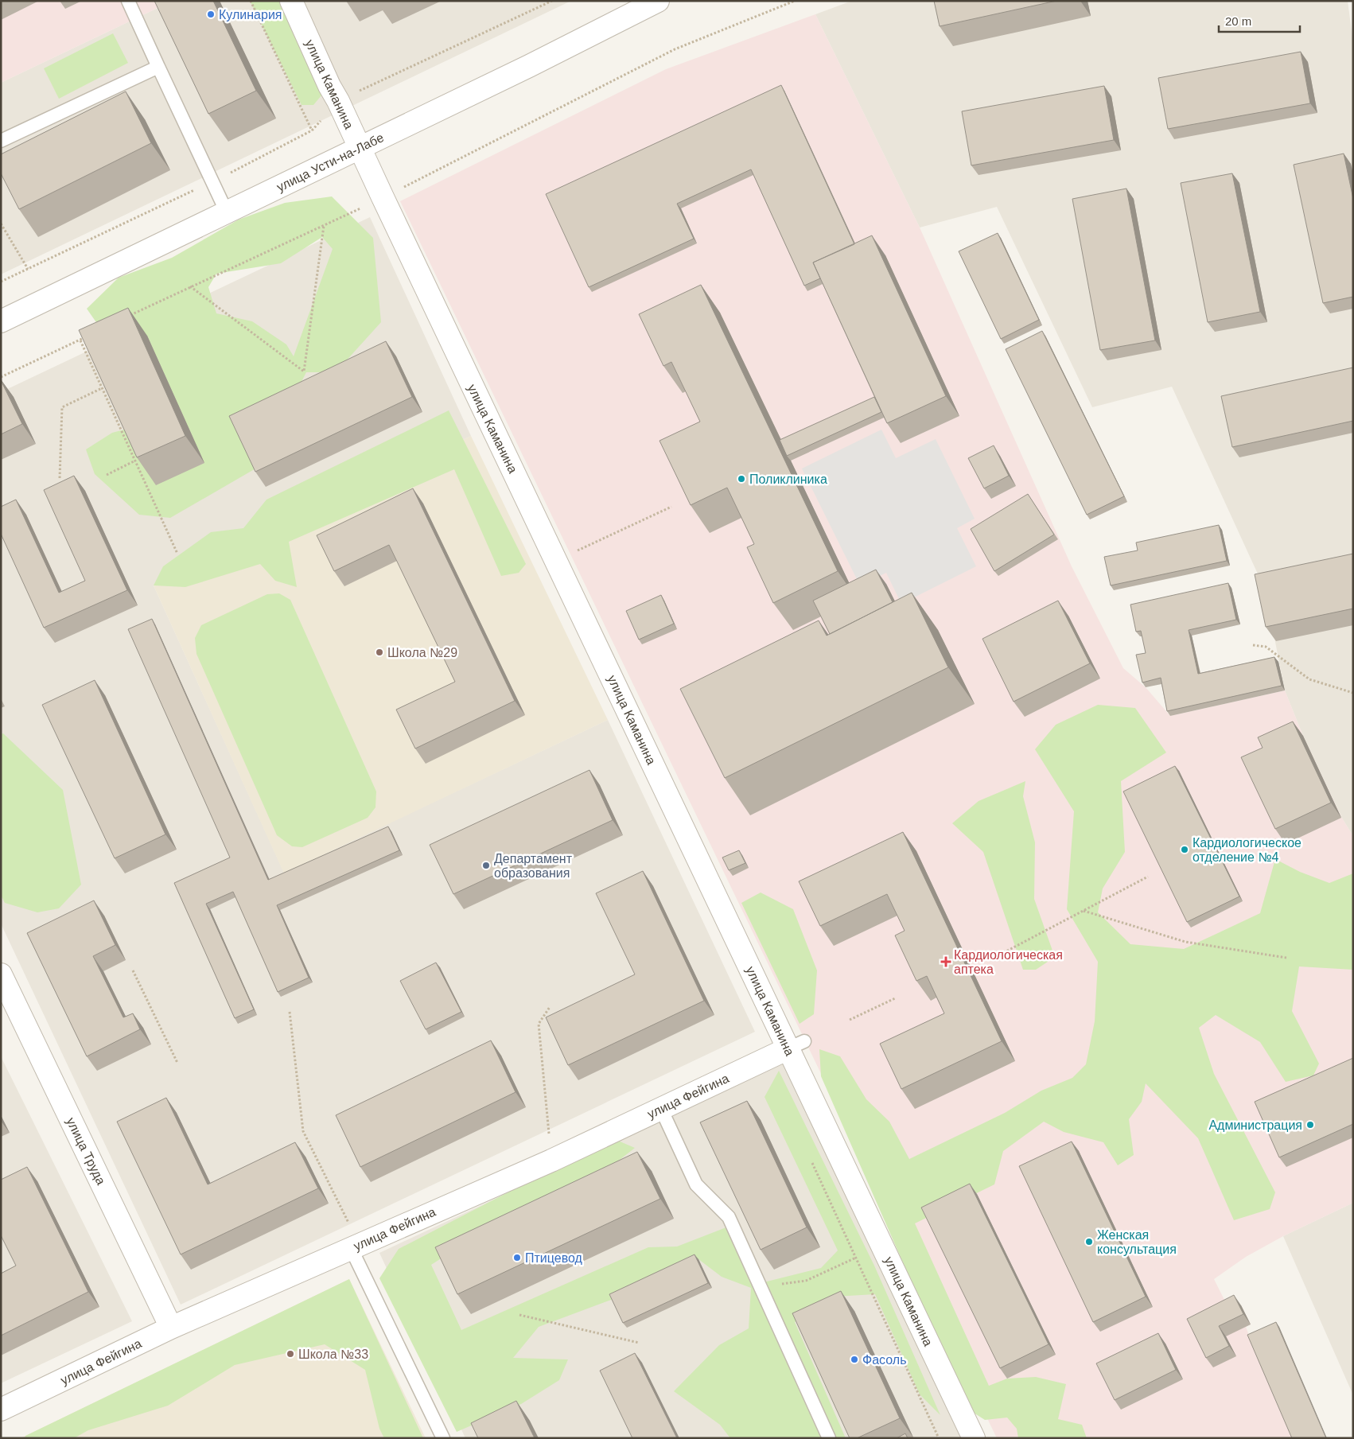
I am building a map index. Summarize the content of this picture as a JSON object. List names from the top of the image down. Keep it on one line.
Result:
{"streets":{"street":["улица Каманина","улица Усти-на-Лабе","улица Фейгина","улица Труда"]},"crossings":[["улица Каманина","улица Усти-на-Лабе"],["улица Каманина","улица Фейгина"],["улица Фейгина","улица Труда"]],"places":{"other":["Кулинария","Поликлиника","Школа №29","Кардиологическое отделение №4","Департамент образования","Администрация","Женская консультация","Птицевод","Школа №33","Фасоль"],"health":["Кардиологическая аптека"]},"scale_bar":"20 m"}
